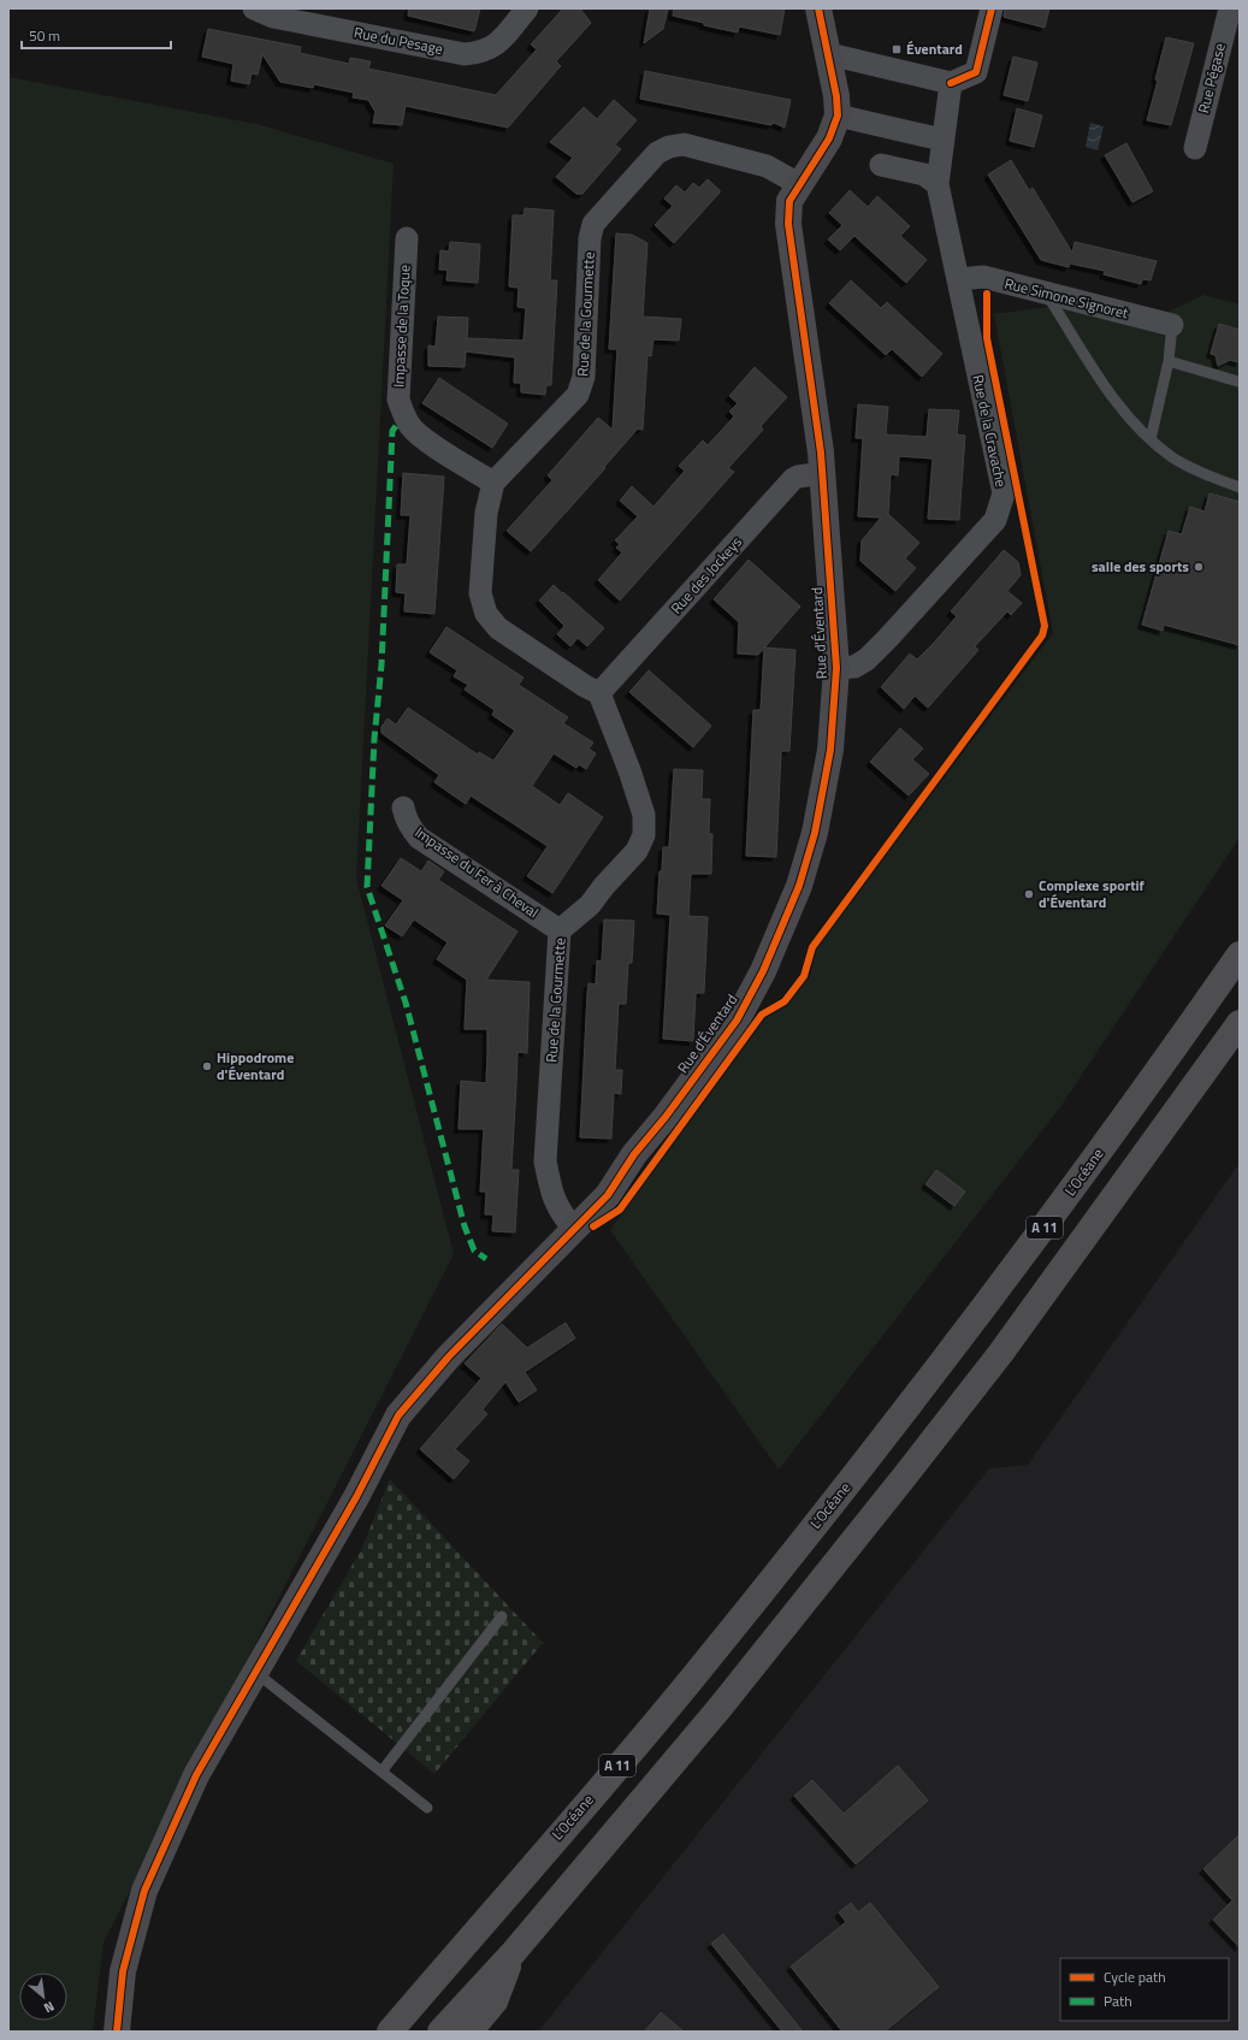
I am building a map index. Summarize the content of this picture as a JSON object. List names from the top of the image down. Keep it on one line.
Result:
{"streets":{"highway":["L’Océane","A 11"],"street":["Rue du Pesage","Rue Pégase","Rue Simone Signoret","Rue de la Gourmette","Impasse de la Toque","Rue de la Cravache","Rue des Jockeys","Rue d'Éventard","Impasse du Fer à Cheval"]},"crossings":[["Rue Simone Signoret","Rue de la Cravache"],["Rue de la Gourmette","Impasse de la Toque"],["Rue de la Gourmette","Rue des Jockeys"],["Rue de la Gourmette","Rue d'Éventard"],["Rue de la Gourmette","Impasse du Fer à Cheval"],["Rue de la Cravache","Rue d'Éventard"],["Rue des Jockeys","Rue d'Éventard"]],"places":{"transit":["Éventard"],"other":["salle des sports","Complexe sportif d'Éventard","Hippodrome d'Éventard"]},"legend":["Cycle path","Path"],"scale_bar":"50 m","north":"bottom right"}
